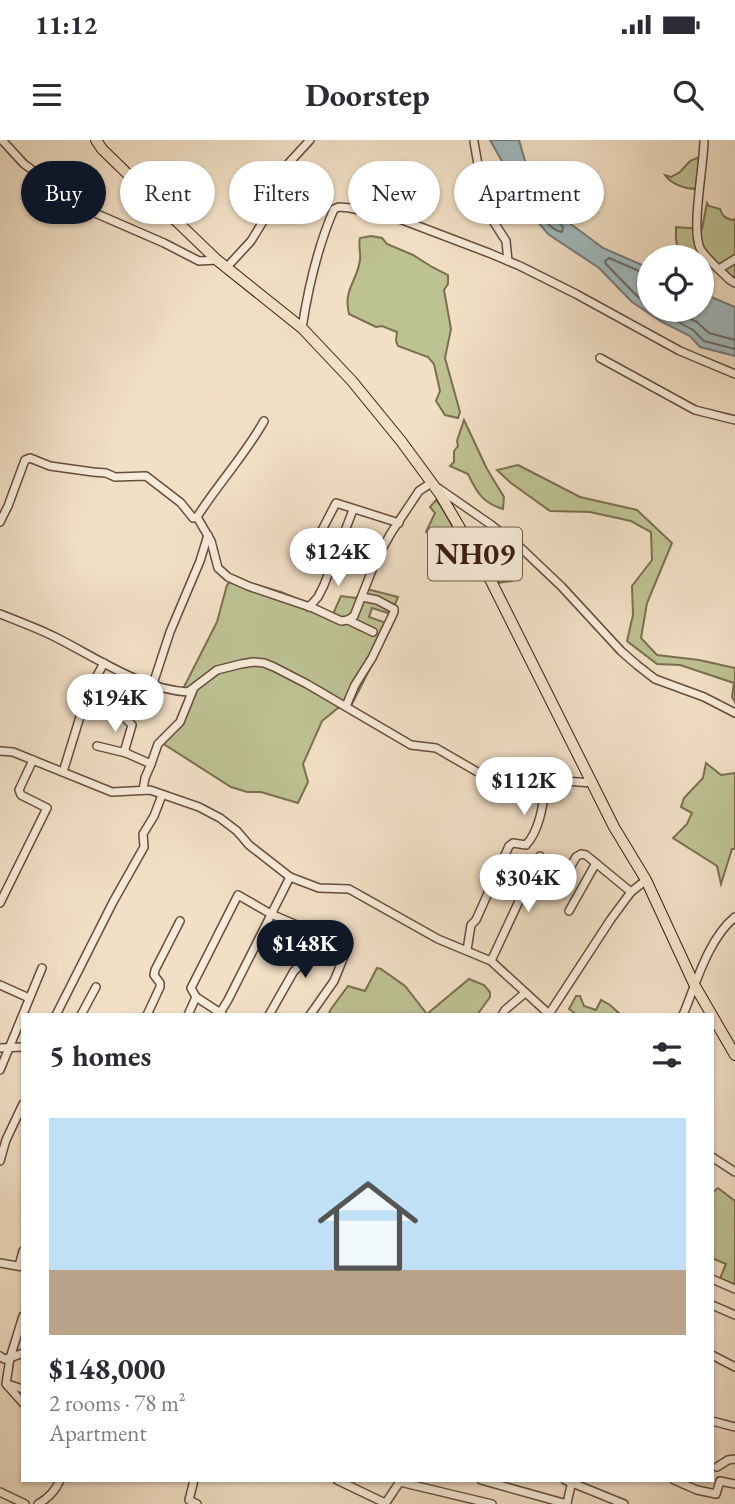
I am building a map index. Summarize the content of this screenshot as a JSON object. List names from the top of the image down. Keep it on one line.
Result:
{"streets":{"main road":["NH09"]},"page":{"status":"11:12","header":"Doorstep","chip":["Buy","Rent","Filters","New","Apartment"],"price":["$124K","$194K","$112K","$304K","$148K"],"heading":"5 homes","list":[{"name":"$148,000","note":"2 rooms · 78 m² · Apartment"}]}}
